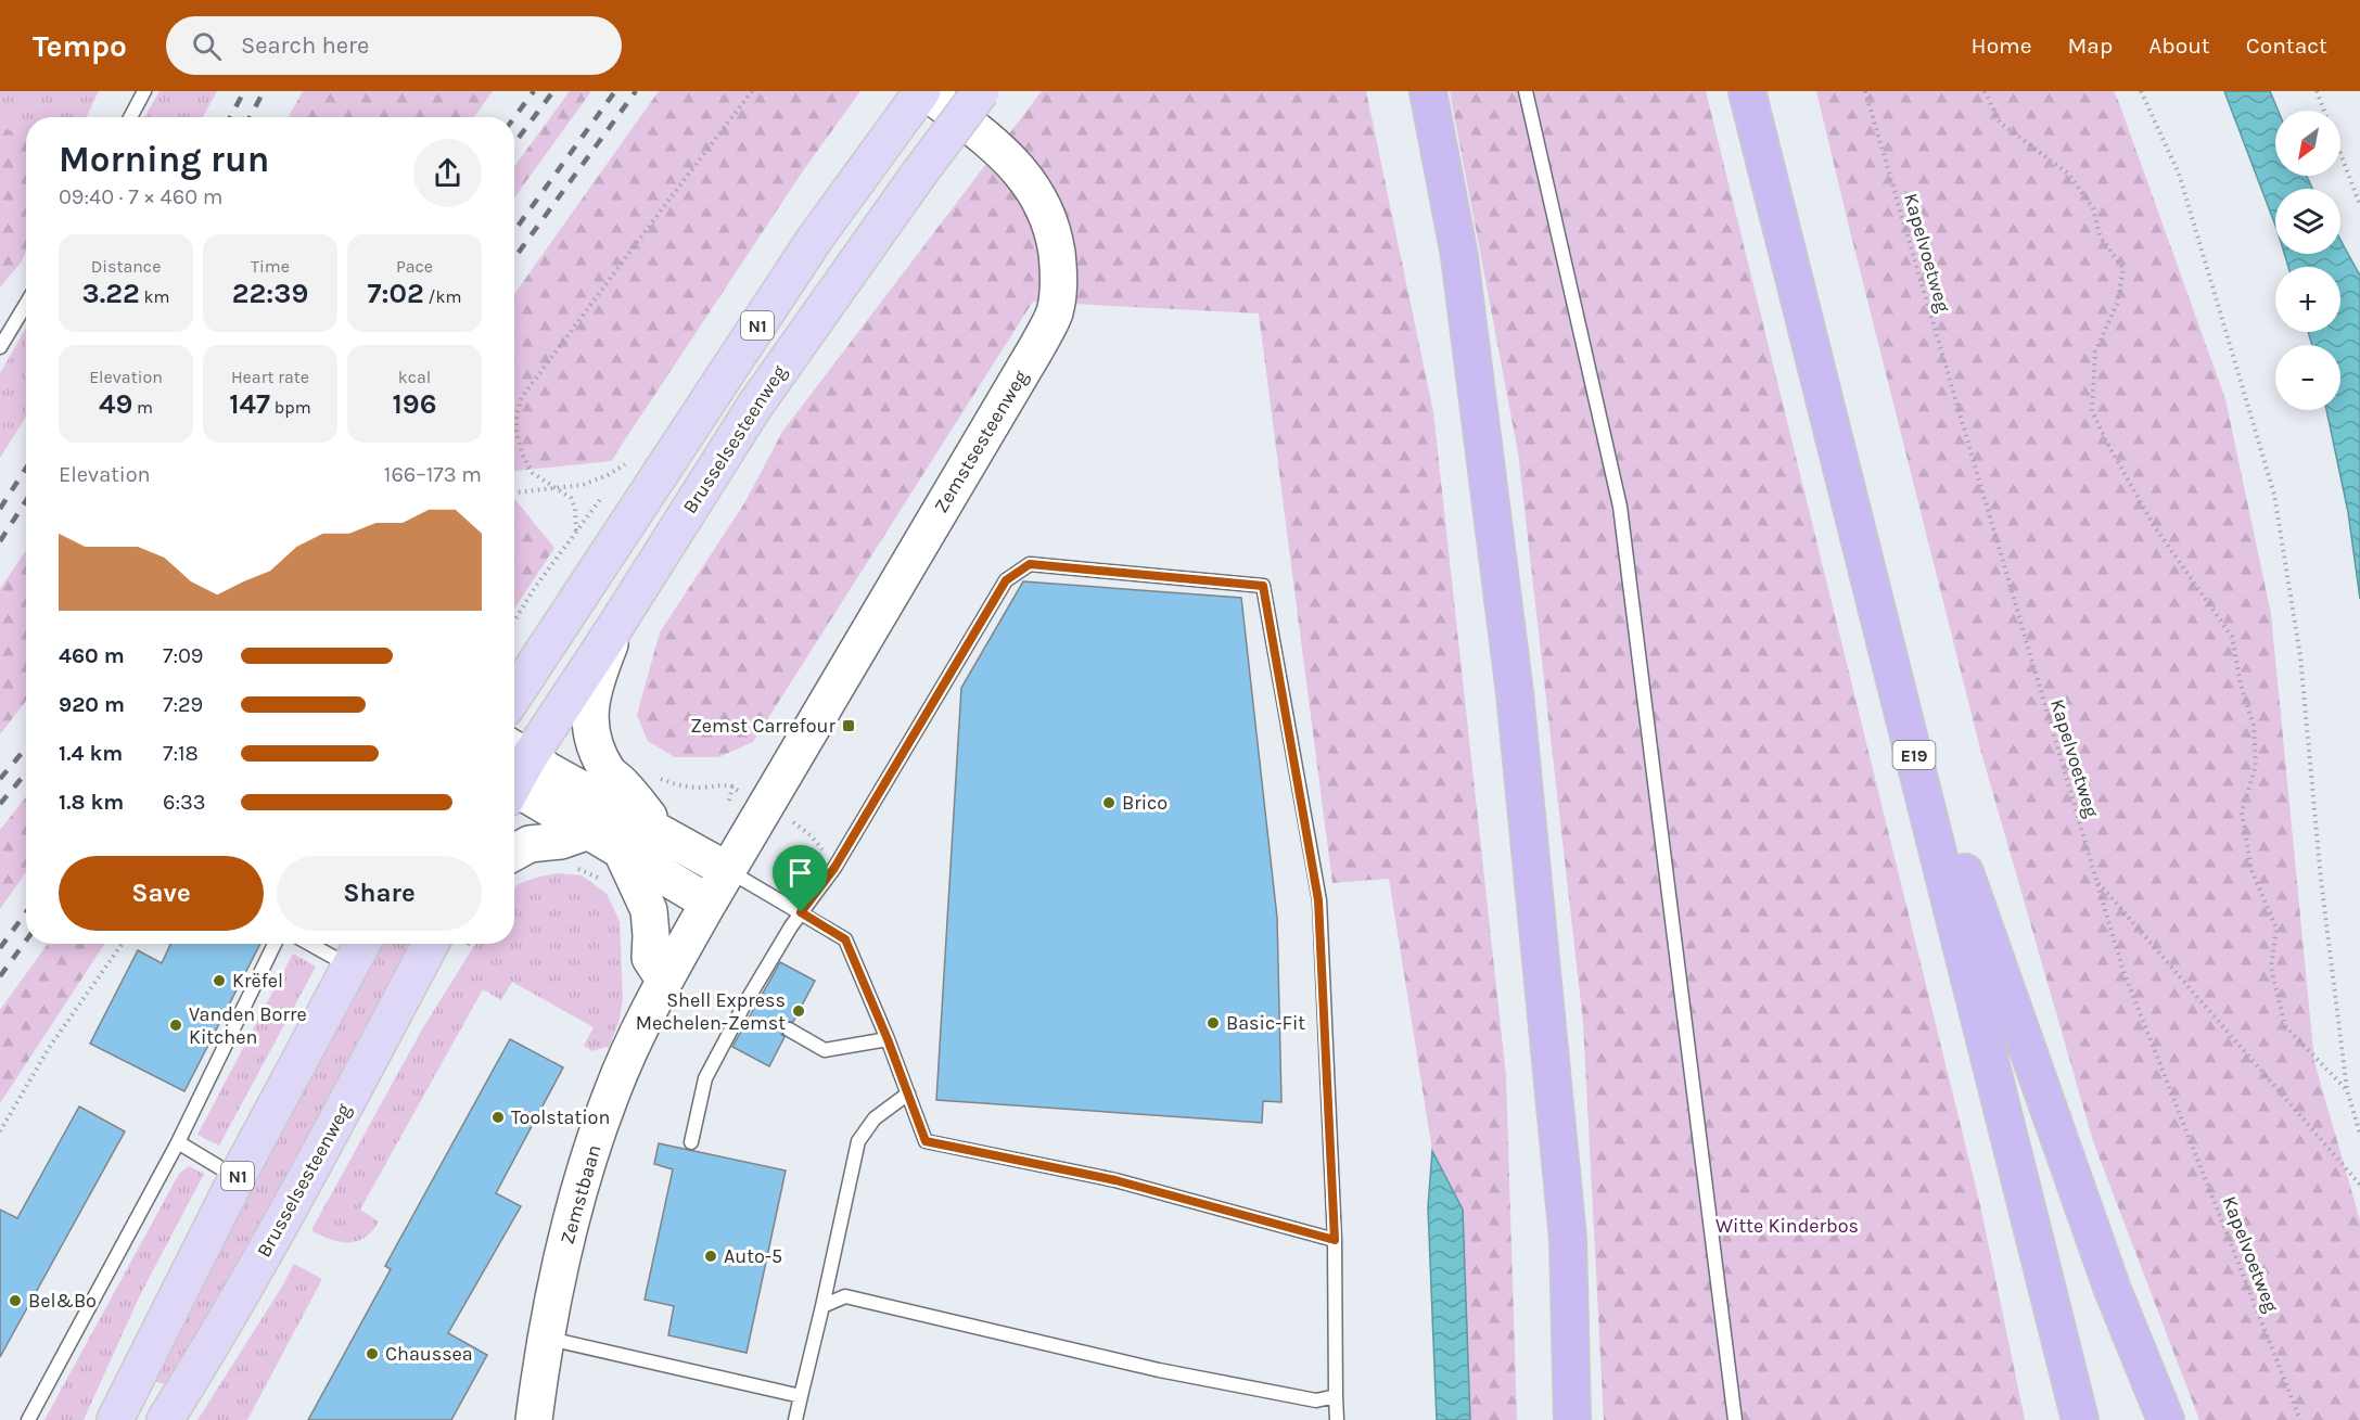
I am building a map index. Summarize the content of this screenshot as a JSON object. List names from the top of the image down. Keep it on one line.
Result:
{"streets":{"highway":["E19"],"main road":["N1","Brusselsesteenweg"],"street":["Zemstsesteenweg","Zemstbaan"],"path":["Kapelvoetweg"]},"crossings":[["N1","Zemstsesteenweg"],["Zemstsesteenweg","Zemstbaan"]],"parks":["Witte Kinderbos"],"places":{"transit":["Zemst Carrefour"],"other":["Brico","Krëfel","Shell Express Mechelen-Zemst","Basic-Fit","Vanden Borre Kitchen","Toolstation","Auto-5","Bel&Bo","Chaussea"]},"north":"bottom left","page":{"header":"Tempo","search":"Search here","nav":["Home","Map","About","Contact"],"map_buttons":["+","−"],"heading":["Morning run","09:40 · 7 × 460 m"],"stats":[["Distance","3.22 km"],["Time","22:39"],["Pace","7:02 /km"],["Elevation","49 m"],["Heart rate","147 bpm"],["kcal","196"]],"chart":["Elevation","166–173 m"],"list":[{"name":"460 m","note":"7:09"},{"name":"920 m","note":"7:29"},{"name":"1.4 km","note":"7:18"},{"name":"1.8 km","note":"6:33"}],"buttons":["Save","Share"]}}
